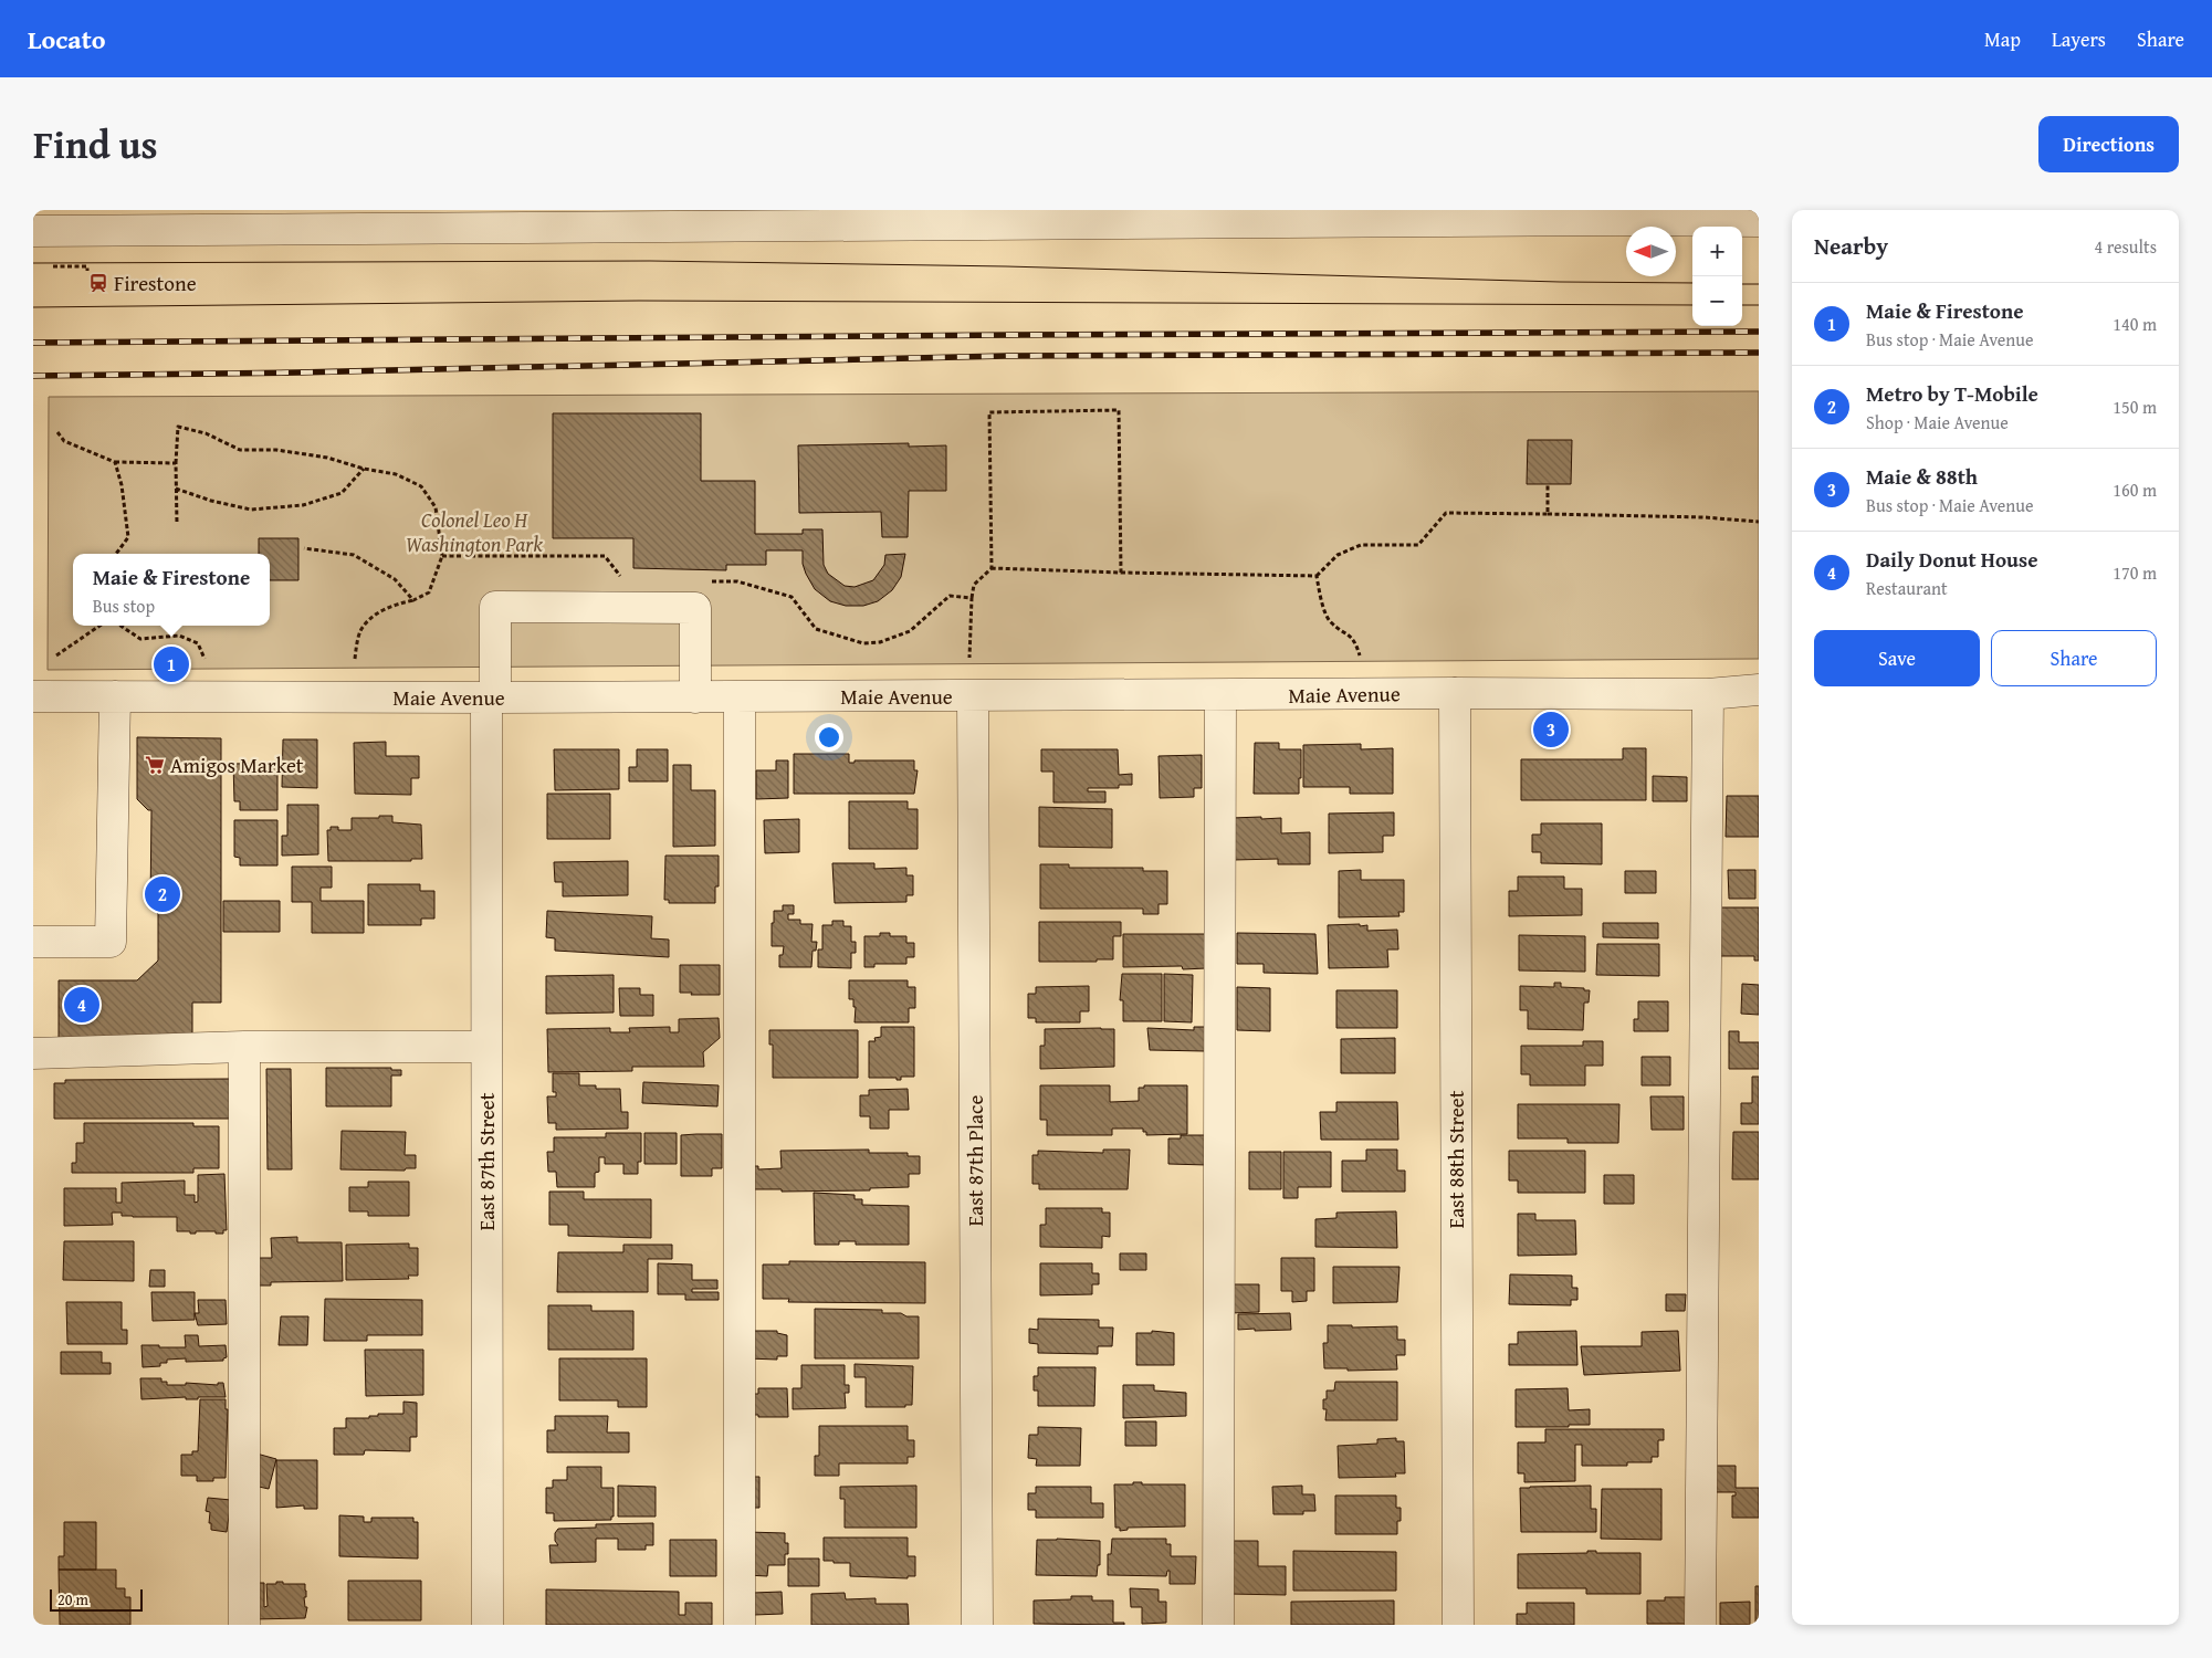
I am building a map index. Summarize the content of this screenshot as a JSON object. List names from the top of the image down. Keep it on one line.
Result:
{"streets":{"street":["Maie Avenue","East 88th Street","East 87th Place","East 87th Street"]},"crossings":[["Maie Avenue","East 88th Street"],["Maie Avenue","East 87th Place"],["Maie Avenue","East 87th Street"]],"parks":["Colonel Leo H Washington Park"],"places":{"station":["Firestone"],"supermarket":["Amigos Market"]},"scale_bar":"20 m","north":"left","page":{"header":"Locato","nav":["Map","Layers","Share"],"title":"Find us","buttons":["Directions",["Save","Share"]],"heading":["Nearby","4 results"],"map_buttons":["+","−"],"list":[{"mark":"1","name":"Maie & Firestone","note":"Bus stop · Maie Avenue","value":"140 m"},{"mark":"2","name":"Metro by T-Mobile","note":"Shop · Maie Avenue","value":"150 m"},{"mark":"3","name":"Maie & 88th","note":"Bus stop · Maie Avenue","value":"160 m"},{"mark":"4","name":"Daily Donut House","note":"Restaurant","value":"170 m"}],"popup":["Maie & Firestone","Bus stop"],"pins":["1","3","2","4"],"scale":"20 m"}}
